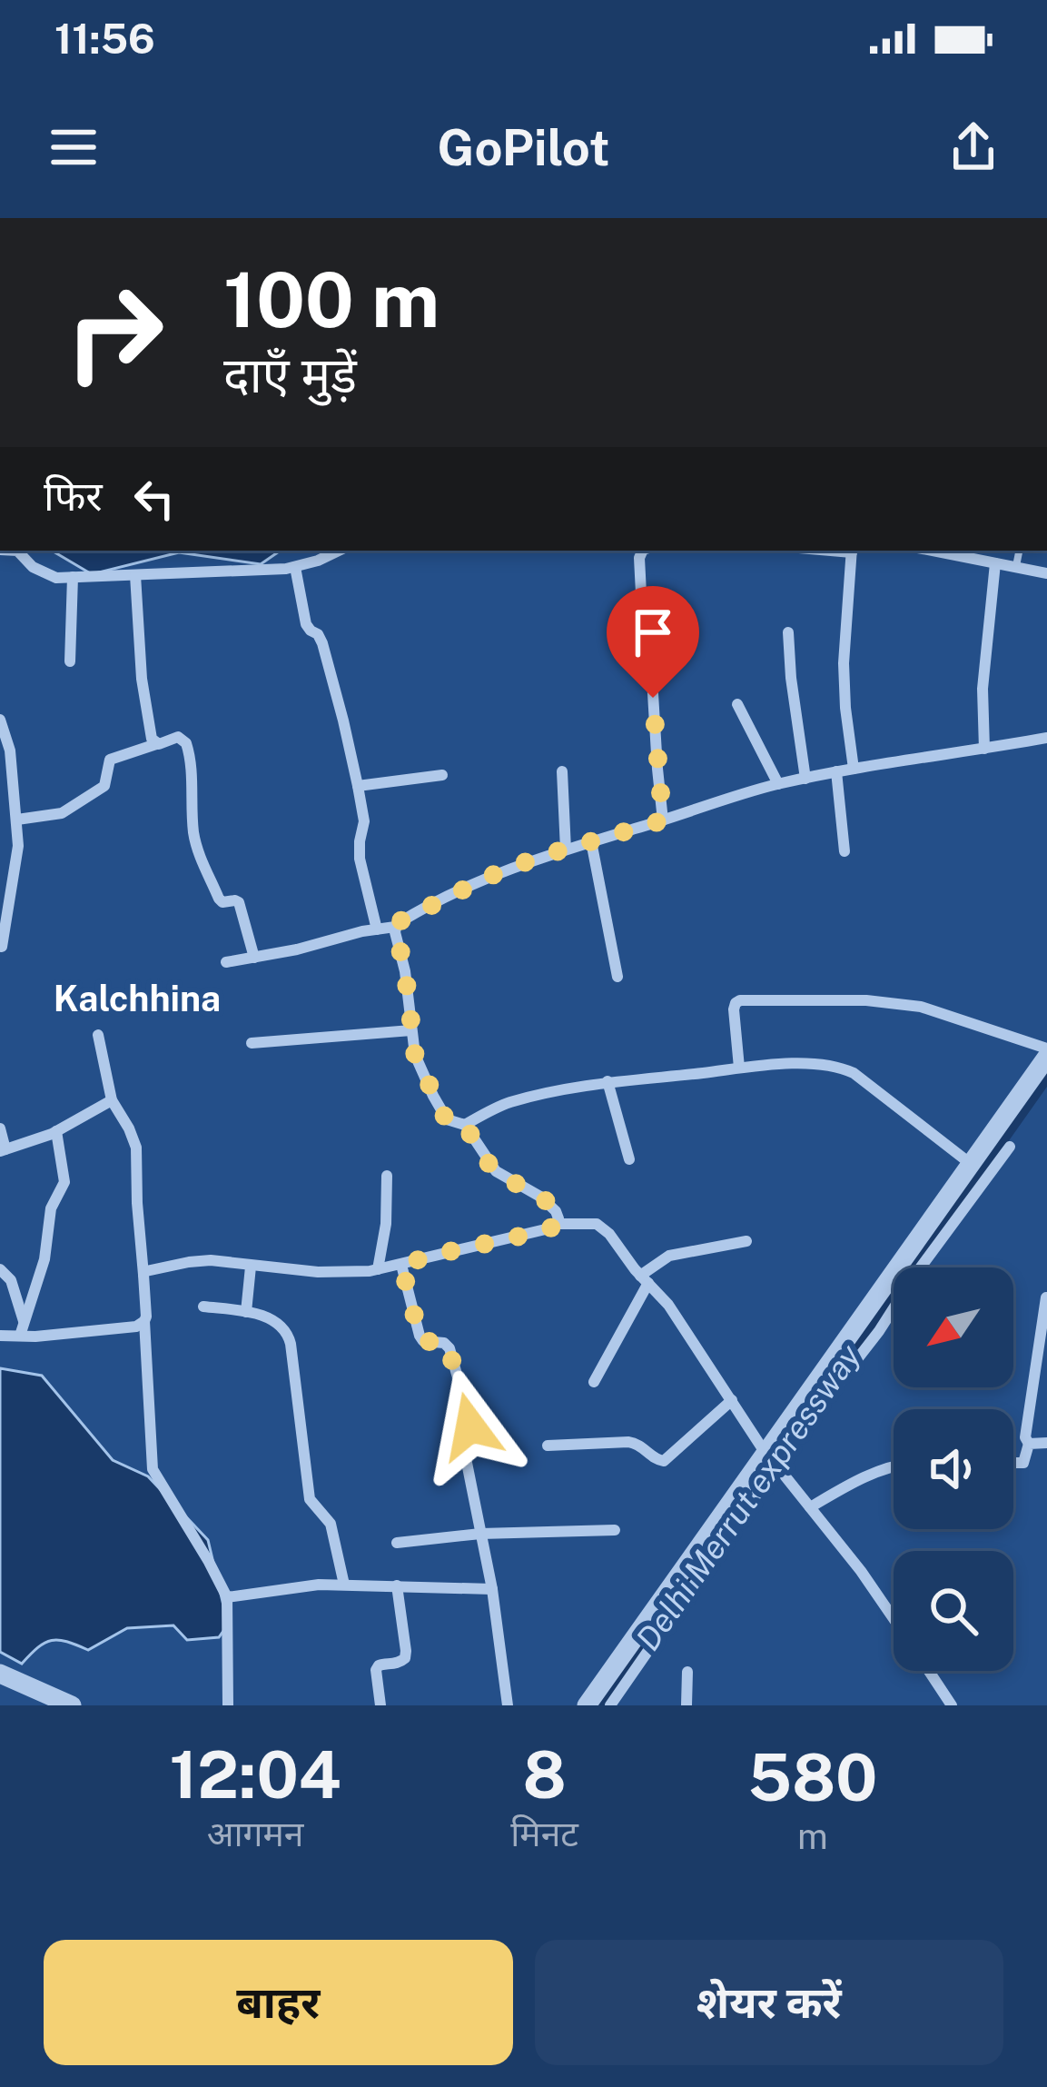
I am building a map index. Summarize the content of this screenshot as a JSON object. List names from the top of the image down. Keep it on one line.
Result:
{"districts":["Kalchhina"],"water":["Delhi Merrut expressway"],"north":"bottom left","page":{"status":"11:56","header":"GoPilot","turn":["100 m","दाएँ मुड़ें"],"then":"फिर","eta":["12:04","आगमन","8","मिनट","580","m"],"buttons":["बाहर","शेयर करें"]}}
